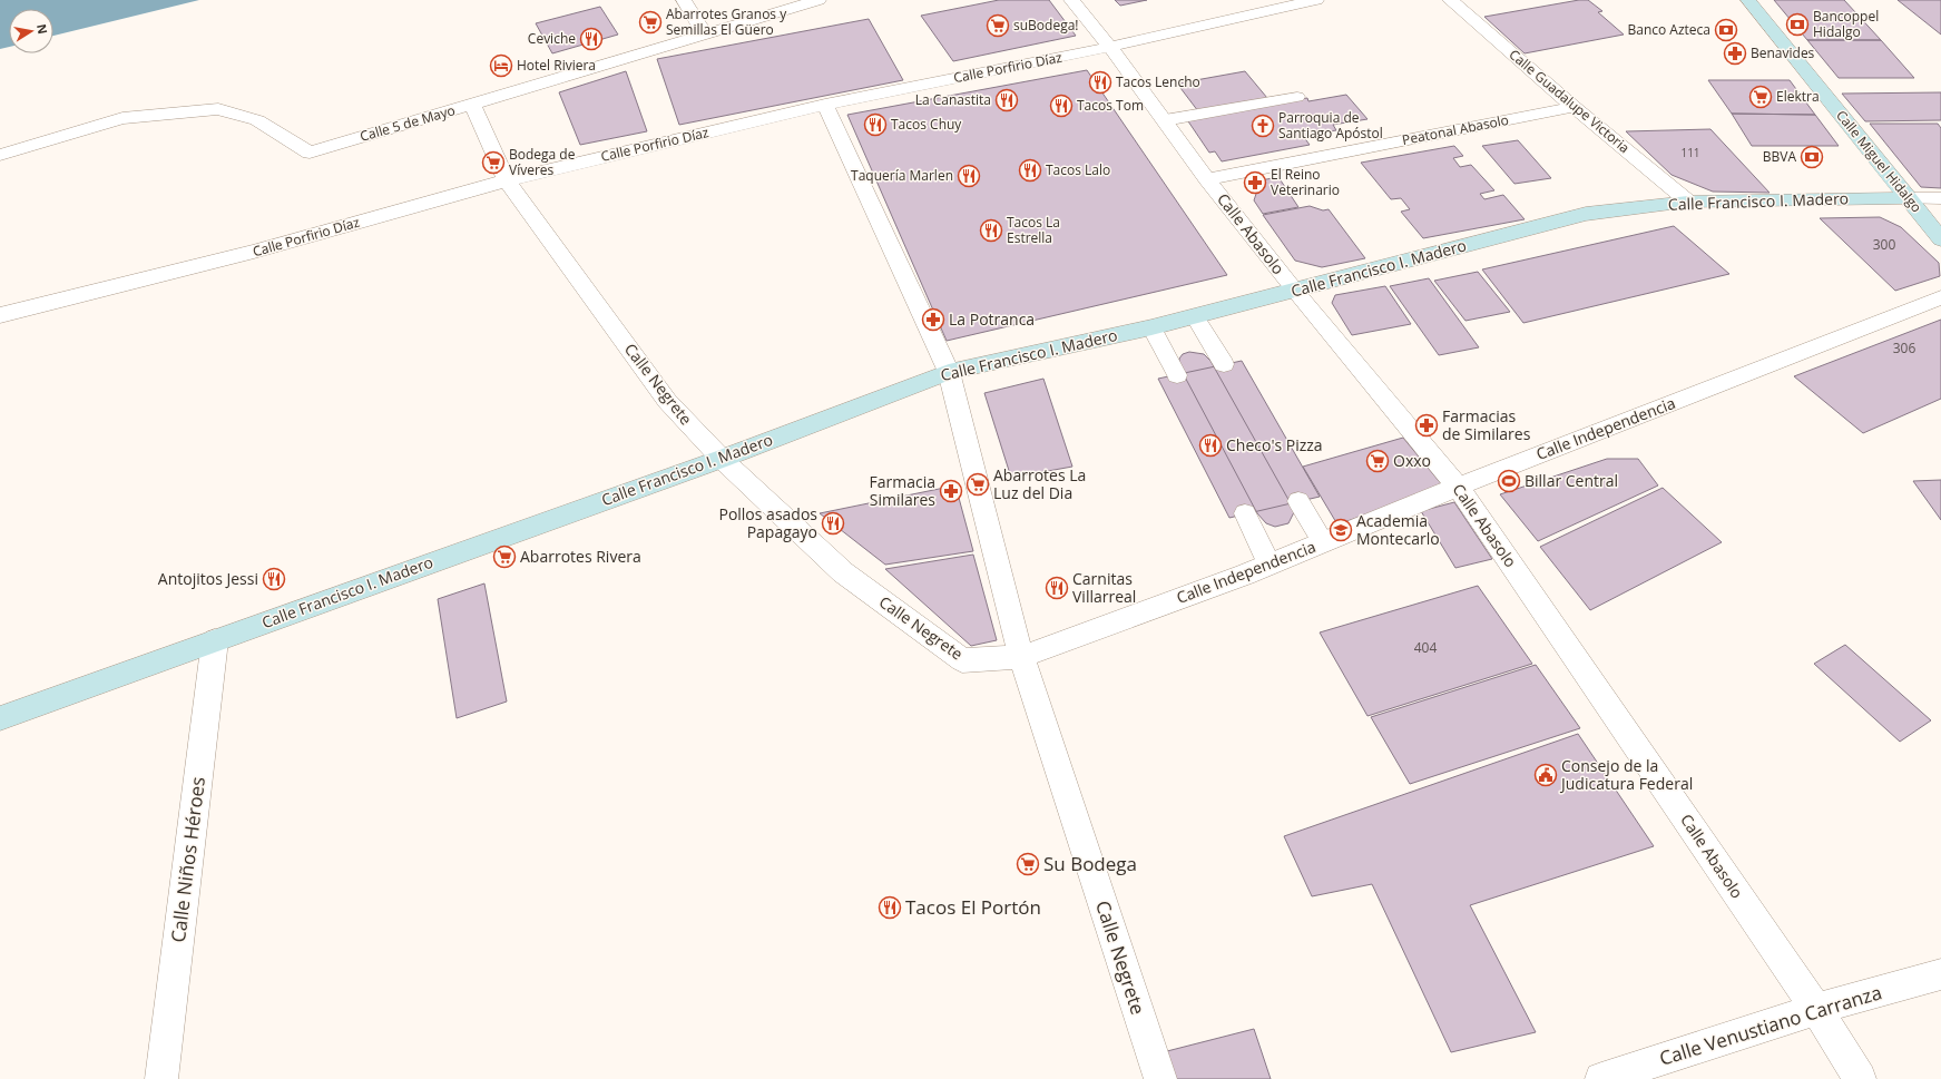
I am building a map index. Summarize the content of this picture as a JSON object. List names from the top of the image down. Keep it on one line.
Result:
{"streets":{"street":["Calle Porfirio Díaz","Calle Guadalupe Victoria","Calle 5 de Mayo","Peatonal Abasolo","Calle Miguel Hidalgo","Calle Francisco I. Madero","Calle Abasolo","Calle Negrete","Calle Independencia","Calle Niños Héroes","Calle Venustiano Carranza"]},"crossings":[["Calle Porfirio Díaz","Calle Abasolo"],["Calle Porfirio Díaz","Calle Negrete"],["Calle Guadalupe Victoria","Peatonal Abasolo"],["Calle Guadalupe Victoria","Calle Francisco I. Madero"],["Calle 5 de Mayo","Calle Negrete"],["Peatonal Abasolo","Calle Abasolo"],["Calle Miguel Hidalgo","Calle Francisco I. Madero"],["Calle Francisco I. Madero","Calle Abasolo"],["Calle Francisco I. Madero","Calle Negrete"],["Calle Francisco I. Madero","Calle Niños Héroes"],["Calle Abasolo","Calle Independencia"],["Calle Abasolo","Calle Venustiano Carranza"],["Calle Negrete","Calle Independencia"]],"places":{"supermarket":["Abarrotes Granos y Semillas El Güero","suBodega!","Elektra","Bodega de Víveres","Oxxo","Abarrotes La Luz del Dia","Abarrotes Rivera","Su Bodega"],"bank":["Bancoppel Hidalgo","Banco Azteca","BBVA"],"restaurant":["Ceviche","Tacos Lencho","La Canastita","Tacos Tom","Tacos Chuy","Tacos Lalo","Taquería Marlen","Tacos La Estrella","Checo's Pizza","Pollos asados Papagayo","Antojitos Jessi","Carnitas Villarreal","Tacos El Portón"],"pharmacy":["Benavides","El Reino Veterinario","La Potranca","Farmacias de Similares","Farmacia Similares"],"hotel":["Hotel Riviera"],"church":["Parroquia de Santiago Apóstol"],"sports":["Billar Central"],"school or university":["Academia Montecarlo"],"public building":["Consejo de la Judicatura Federal"]},"house_numbers":["111","300","306","404"],"north":"right"}
